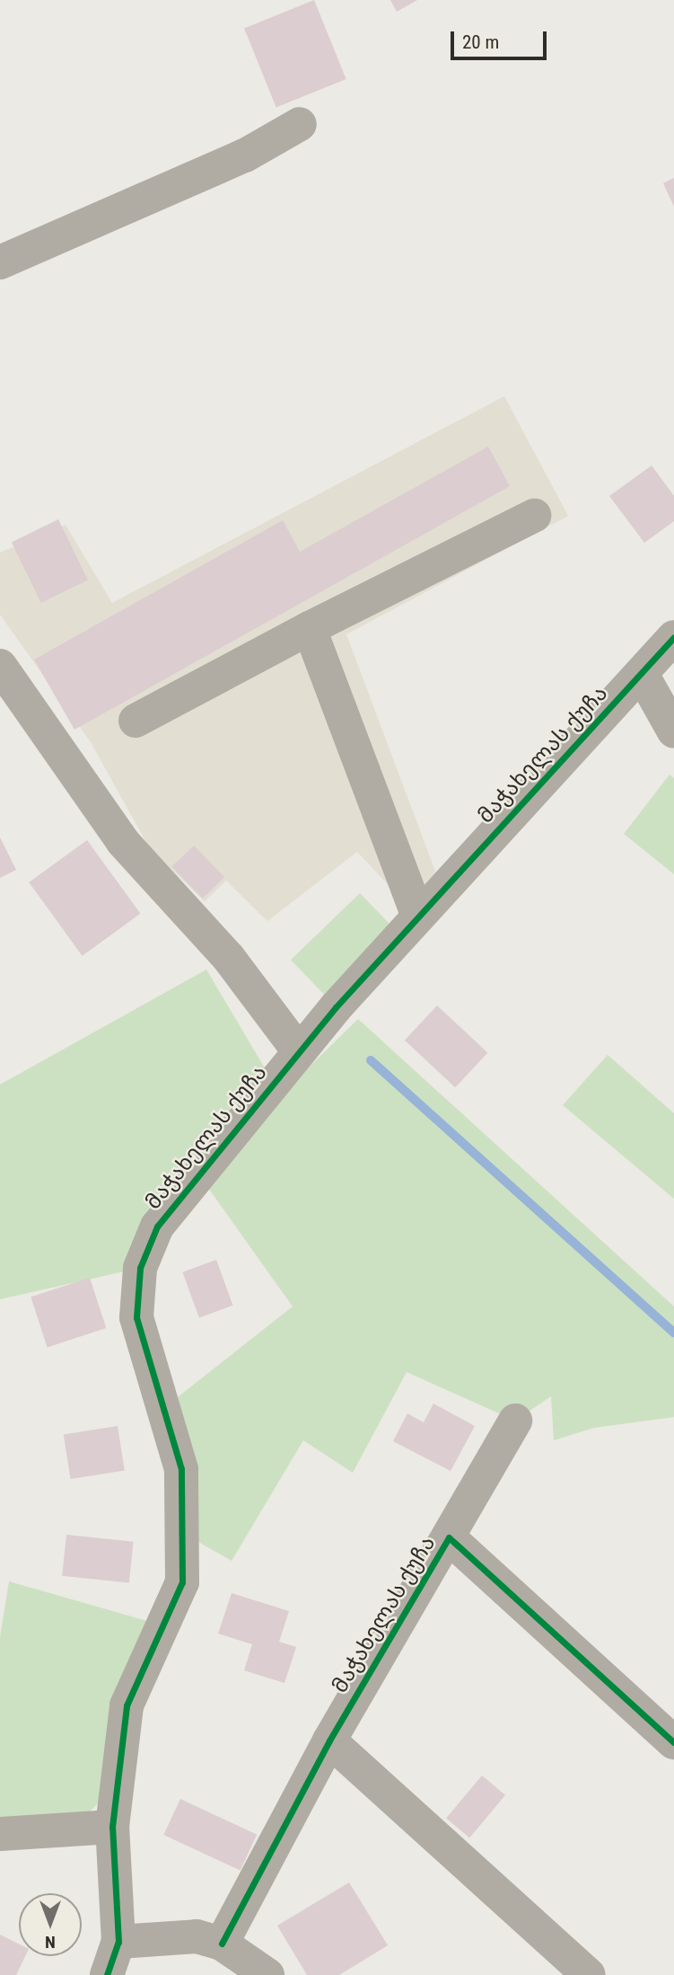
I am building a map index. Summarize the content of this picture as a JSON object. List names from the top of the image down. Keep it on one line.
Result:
{"streets":{"street":["მაჭახელას ქუჩა"]},"scale_bar":"20 m","north":"bottom"}
